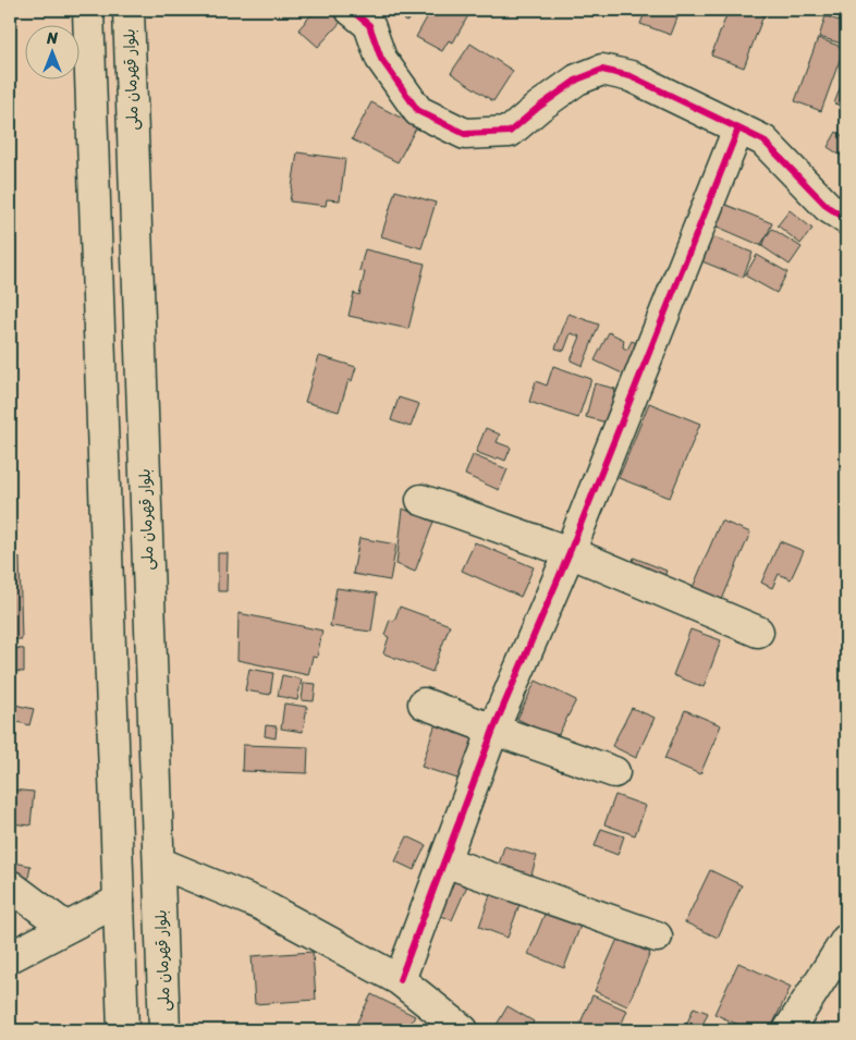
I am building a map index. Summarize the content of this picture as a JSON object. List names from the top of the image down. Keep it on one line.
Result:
{"streets":{"main road":["بلوار قهرمان ملی"]},"north":"top"}
